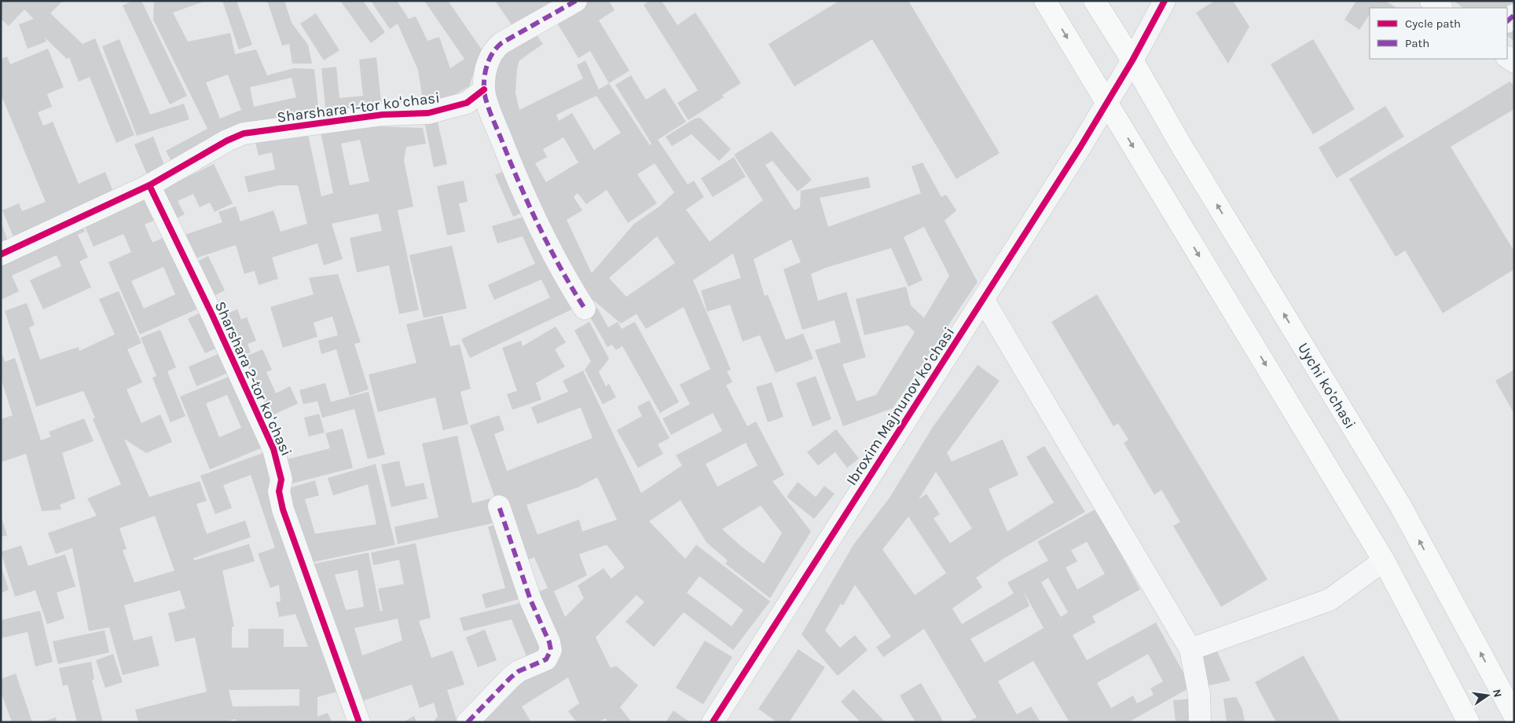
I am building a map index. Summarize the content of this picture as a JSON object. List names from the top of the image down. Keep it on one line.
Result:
{"streets":{"main road":["Uychi ko'chasi"],"street":["Sharshara 1-tor koʻchasi","Sharshara 2-tor koʻchasi","Ibroxim Majnunov koʻchasi"]},"crossings":[["Sharshara 1-tor koʻchasi","Sharshara 2-tor koʻchasi"]],"legend":["Cycle path","Path"],"north":"right"}
